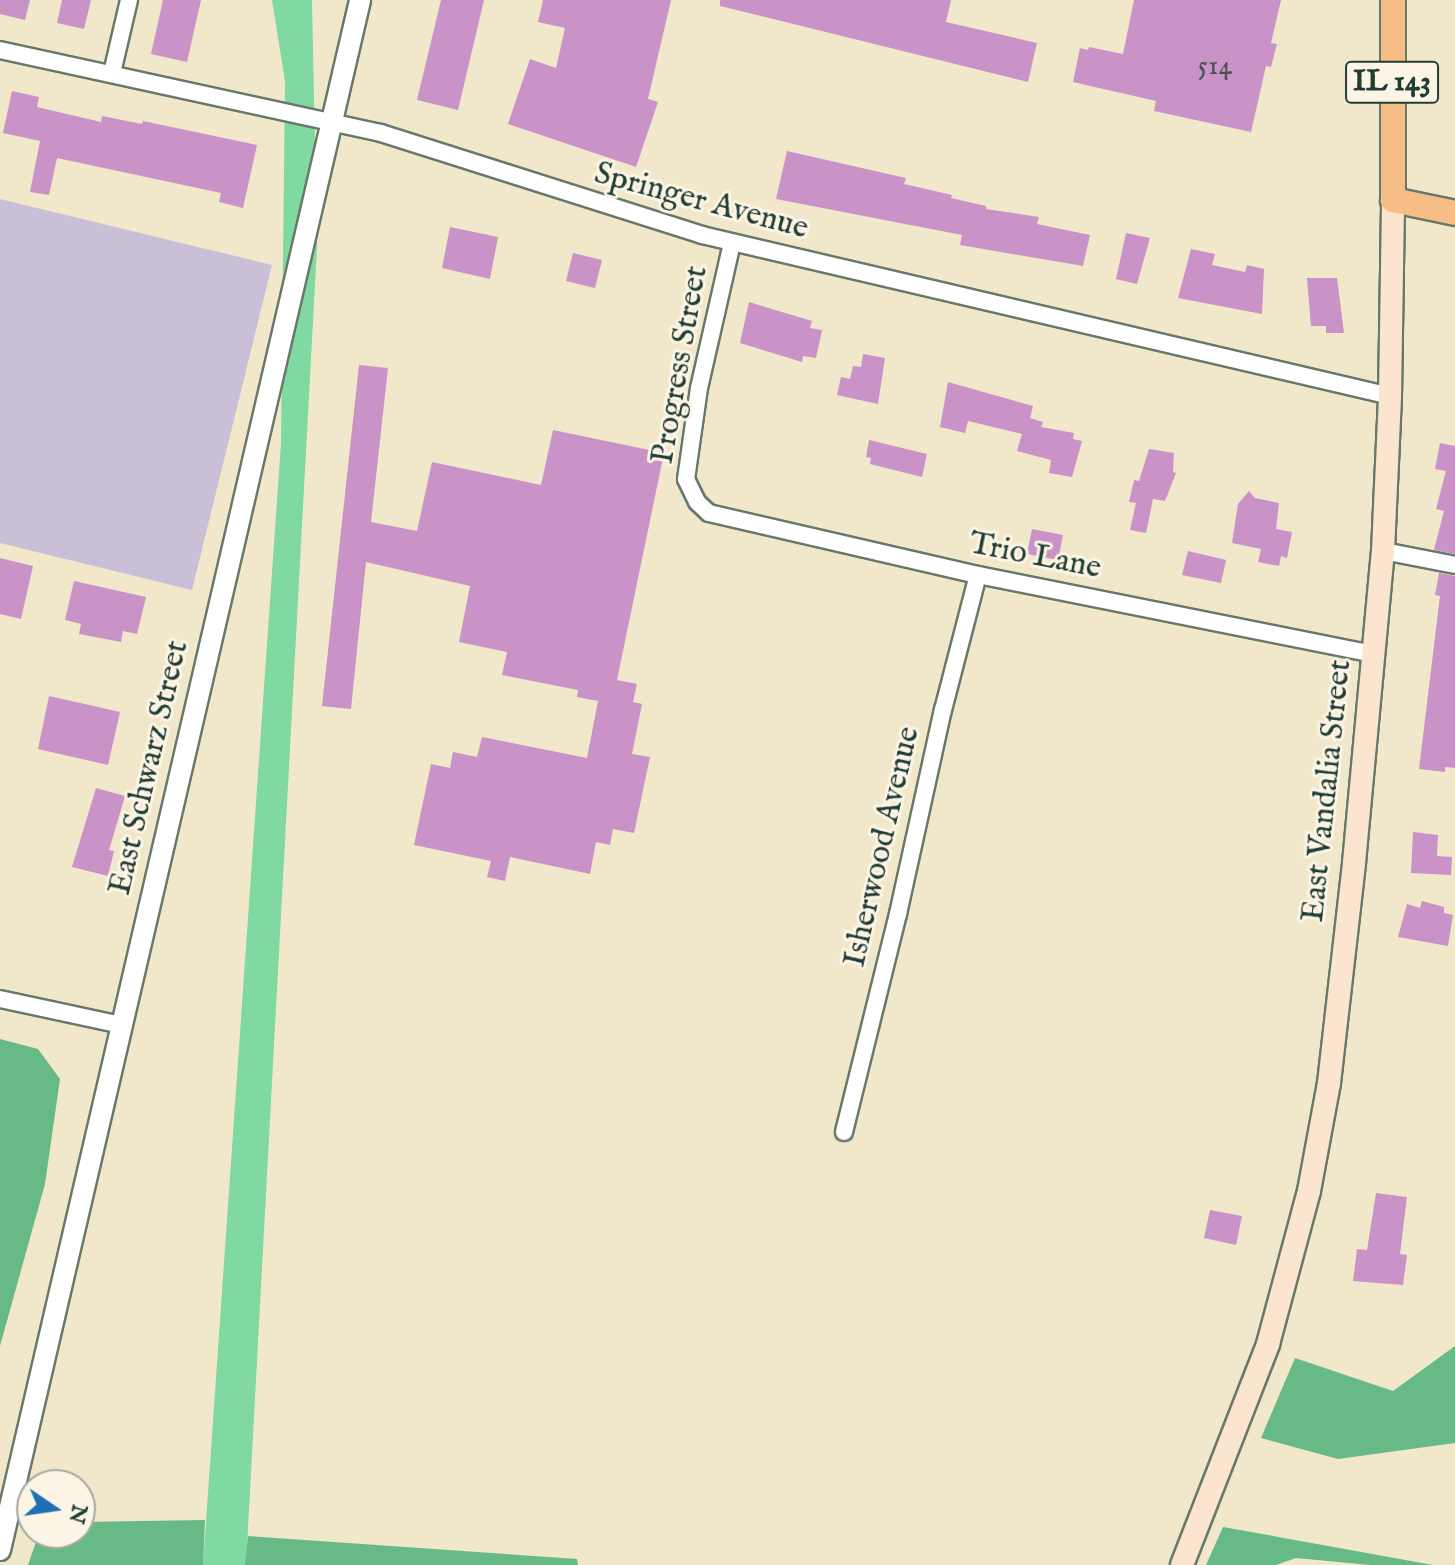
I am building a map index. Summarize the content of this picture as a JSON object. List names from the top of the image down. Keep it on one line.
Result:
{"streets":{"main road":["IL 143","East Vandalia Street"],"street":["Springer Avenue","Progress Street","Trio Lane","East Schwarz Street","Isherwood Avenue"]},"crossings":[["Springer Avenue","Progress Street"],["Springer Avenue","East Schwarz Street"],["Springer Avenue","East Vandalia Street"],["Progress Street","Trio Lane"],["Trio Lane","East Vandalia Street"],["Trio Lane","Isherwood Avenue"]],"house_numbers":["514"],"north":"right"}
